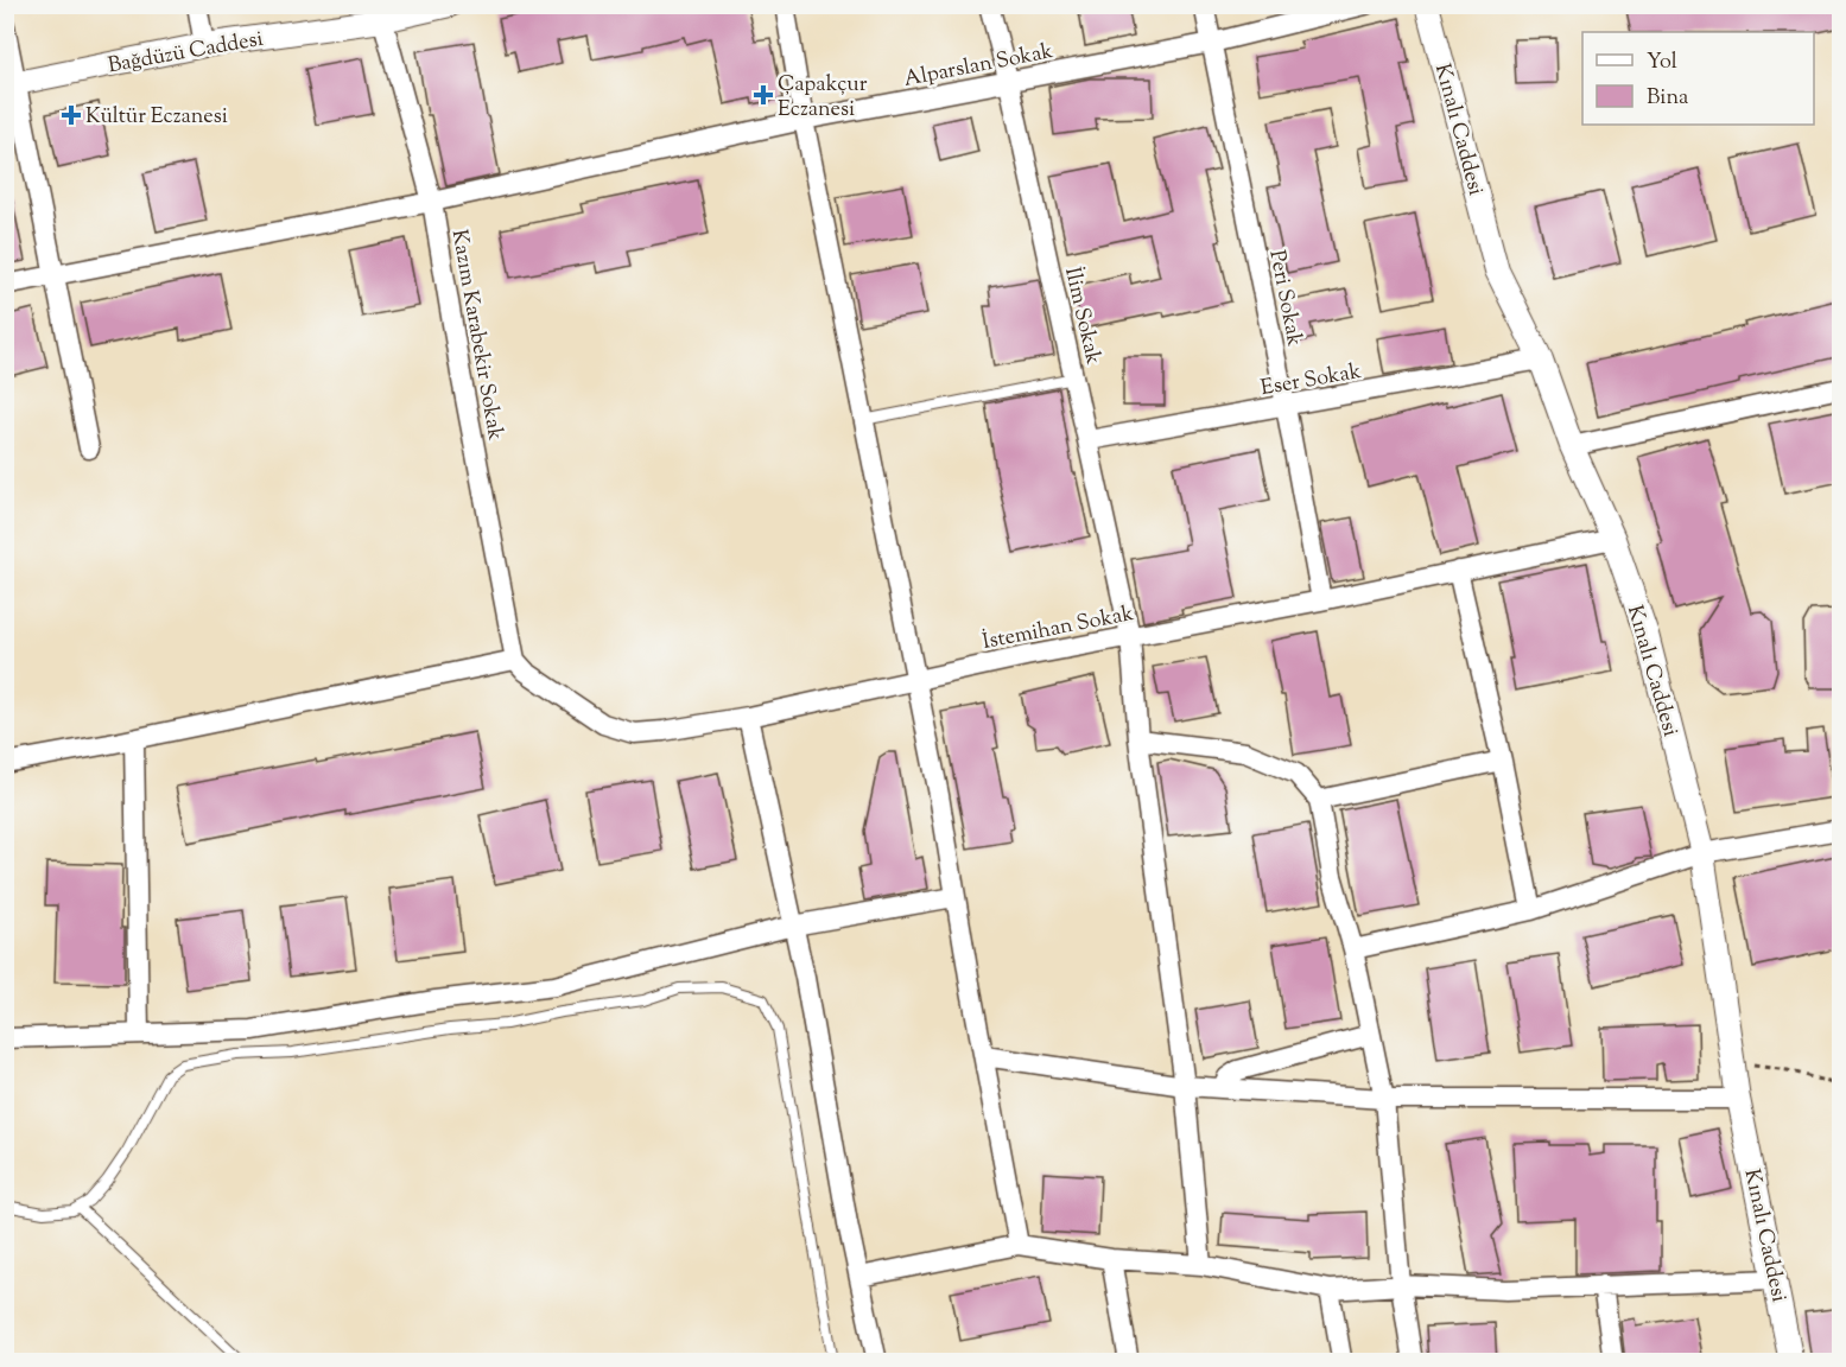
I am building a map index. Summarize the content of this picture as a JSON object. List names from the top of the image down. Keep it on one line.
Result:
{"streets":{"street":["Bağdüzü Caddesi","Alparslan Sokak","Kınalı Caddesi","Peri Sokak","İlim Sokak","Kazım Karabekir Sokak","Eser Sokak","İstemihan Sokak"]},"crossings":[["Bağdüzü Caddesi","Kazım Karabekir Sokak"],["Alparslan Sokak","Peri Sokak"],["Alparslan Sokak","İlim Sokak"],["Alparslan Sokak","Kazım Karabekir Sokak"],["Kınalı Caddesi","Eser Sokak"],["Kınalı Caddesi","İstemihan Sokak"],["Peri Sokak","Eser Sokak"],["Peri Sokak","İstemihan Sokak"],["İlim Sokak","Eser Sokak"],["İlim Sokak","İstemihan Sokak"],["Kazım Karabekir Sokak","İstemihan Sokak"]],"places":{"health":["Çapakçur Eczanesi","Kültür Eczanesi"]},"legend":["Yol","Bina"]}
